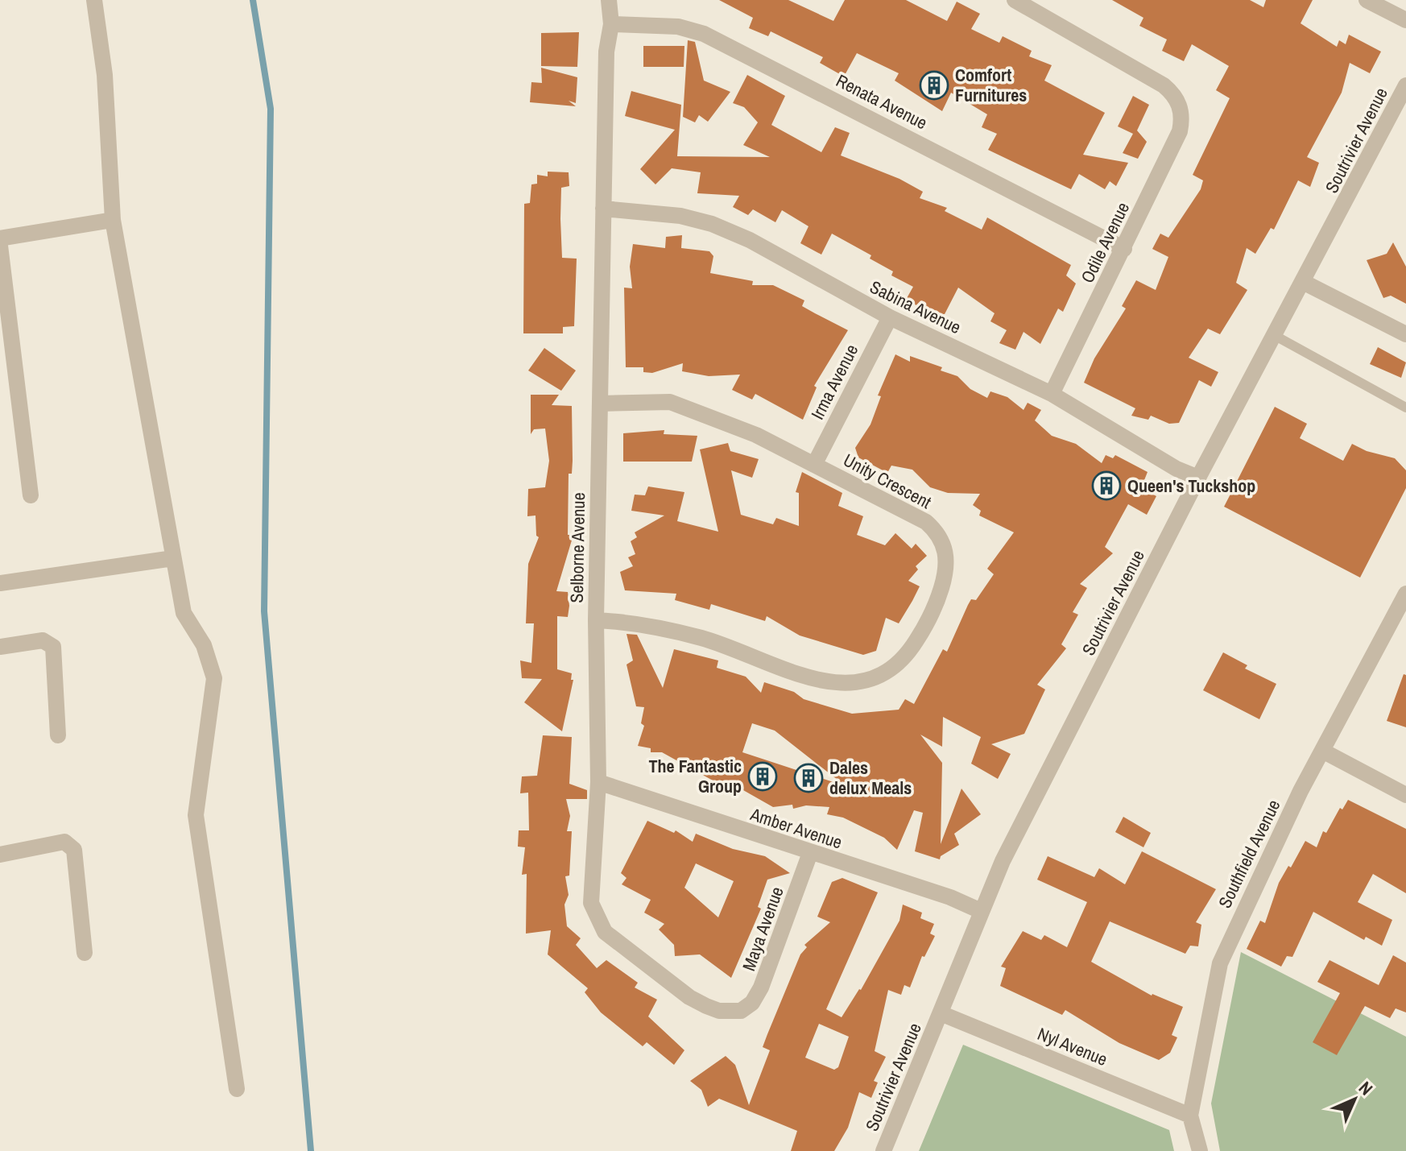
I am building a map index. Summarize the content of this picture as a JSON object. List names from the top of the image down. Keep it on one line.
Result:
{"streets":{"street":["Renata Avenue","Soutrivier Avenue","Odile Avenue","Sabina Avenue","Irma Avenue","Unity Crescent","Selborne Avenue","Amber Avenue","Southfield Avenue","Maya Avenue","Nyl Avenue"]},"crossings":[["Renata Avenue","Odile Avenue"],["Renata Avenue","Selborne Avenue"],["Soutrivier Avenue","Sabina Avenue"],["Soutrivier Avenue","Amber Avenue"],["Soutrivier Avenue","Nyl Avenue"],["Odile Avenue","Sabina Avenue"],["Sabina Avenue","Irma Avenue"],["Sabina Avenue","Selborne Avenue"],["Irma Avenue","Unity Crescent"],["Unity Crescent","Selborne Avenue"],["Selborne Avenue","Amber Avenue"],["Selborne Avenue","Maya Avenue"],["Amber Avenue","Maya Avenue"],["Southfield Avenue","Nyl Avenue"]],"places":{"building":["Comfort Furnitures","Queen's Tuckshop","The Fantastic Group","Dales delux Meals"]},"north":"top right"}
